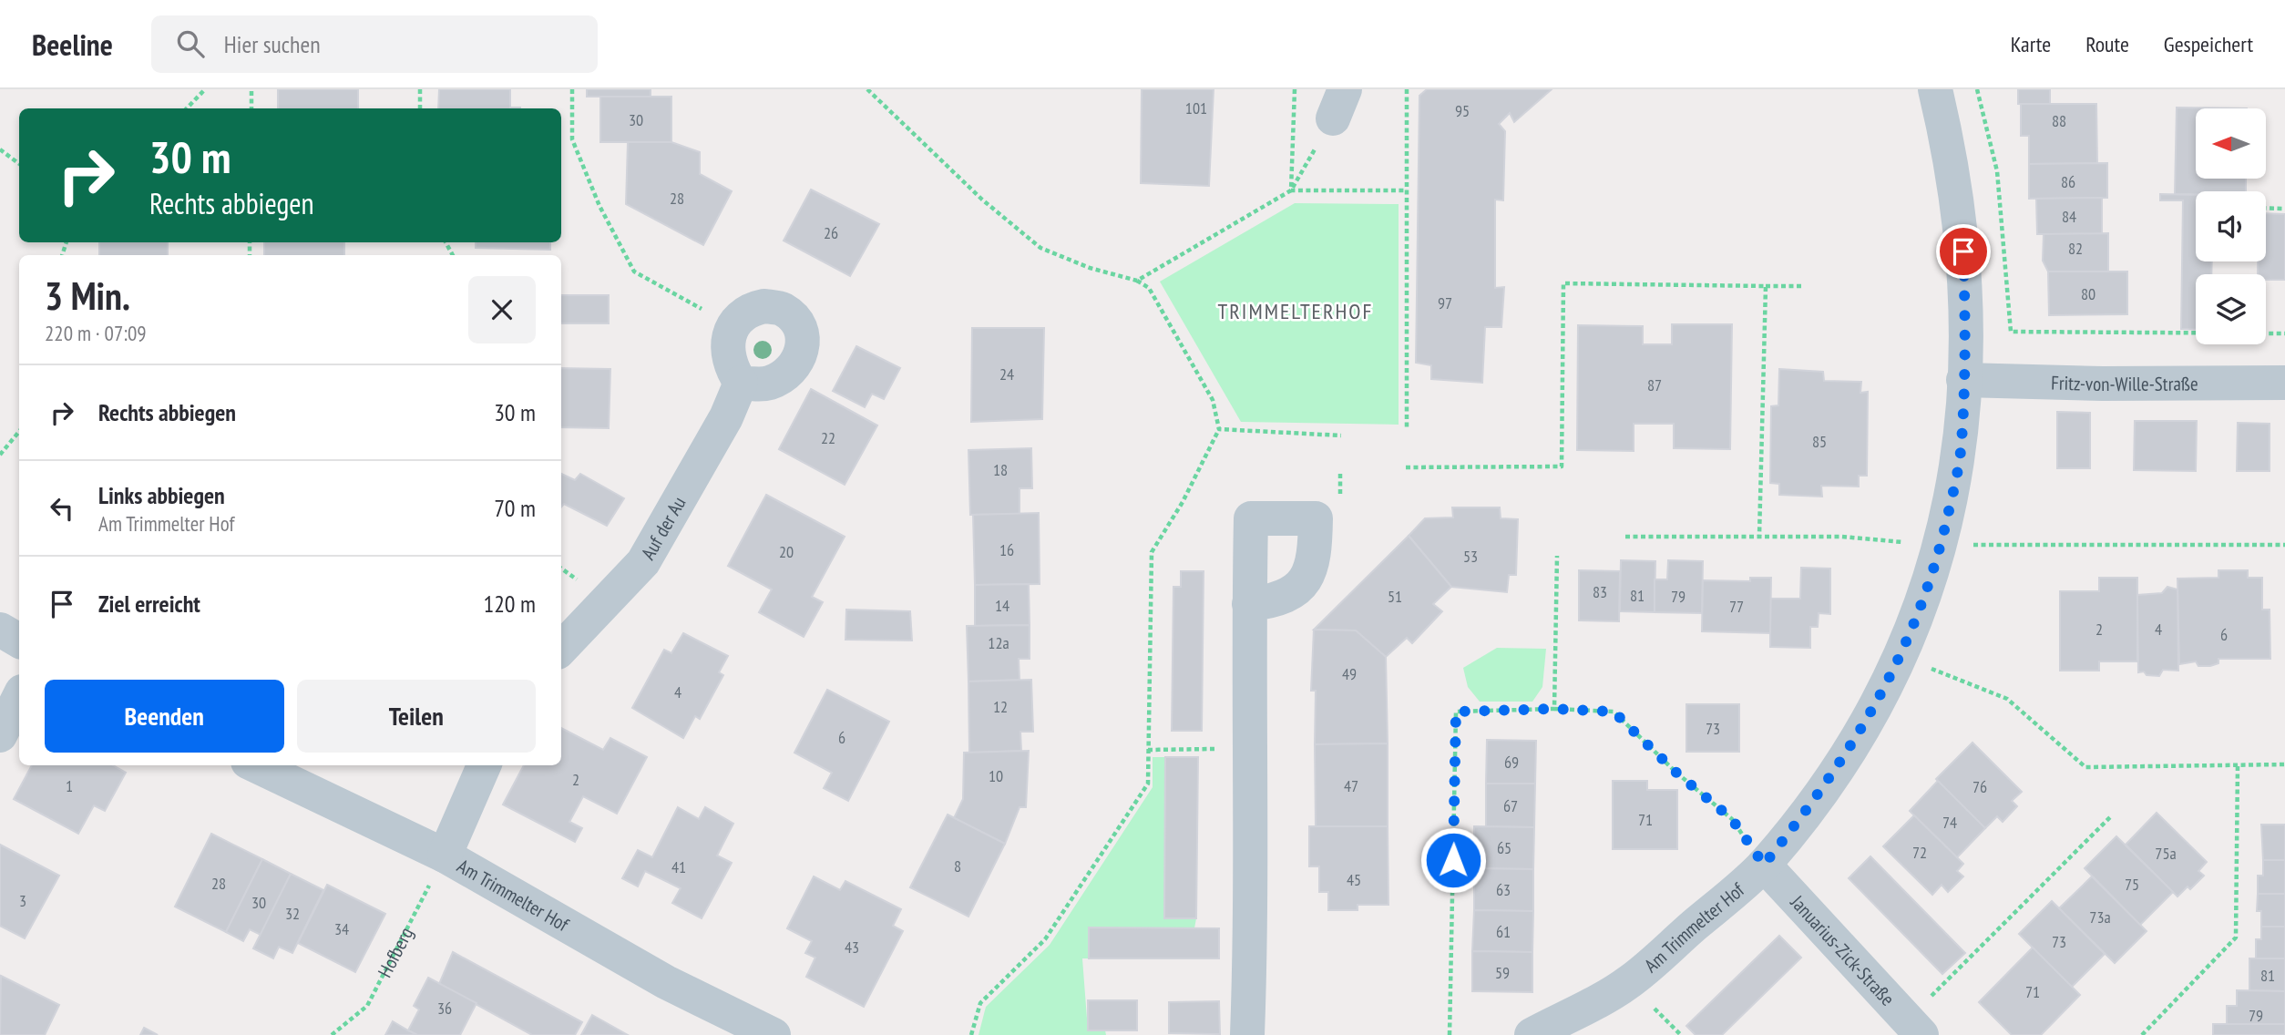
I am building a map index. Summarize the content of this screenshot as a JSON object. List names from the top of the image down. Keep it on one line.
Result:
{"streets":{"street":["Fritz-von-Wille-Straße","Auf der Au","Am Trimmelter Hof","Januarius-Zick-Straße"],"path":["Hofberg"]},"crossings":[["Fritz-von-Wille-Straße","Am Trimmelter Hof"],["Am Trimmelter Hof","Januarius-Zick-Straße"],["Am Trimmelter Hof","Hofberg"]],"districts":["TRIMMELTERHOF"],"house_numbers":["101","95","30","88","86","28","84","26","82","80","97","24","87","22","85","18","16","20","53","83","81","51","79","14","77","2","4","6","12a","49","4","12","73","6","69","10","2","1","47","76","67","71","74","65","72","75a","8","41","45","28","75","63","3","30","32","73a","34","61","73","43","59","81","71","36","79"],"north":"left","page":{"header":"Beeline","search":"Hier suchen","nav":["Karte","Route","Gespeichert"],"turn":["30 m","Rechts abbiegen"],"heading":["3 Min.","220 m · 07:09"],"list":[{"name":"Rechts abbiegen","value":"30 m"},{"name":"Links abbiegen","note":"Am Trimmelter Hof","value":"70 m"},{"name":"Ziel erreicht","value":"120 m"}],"buttons":["Beenden","Teilen"]}}
